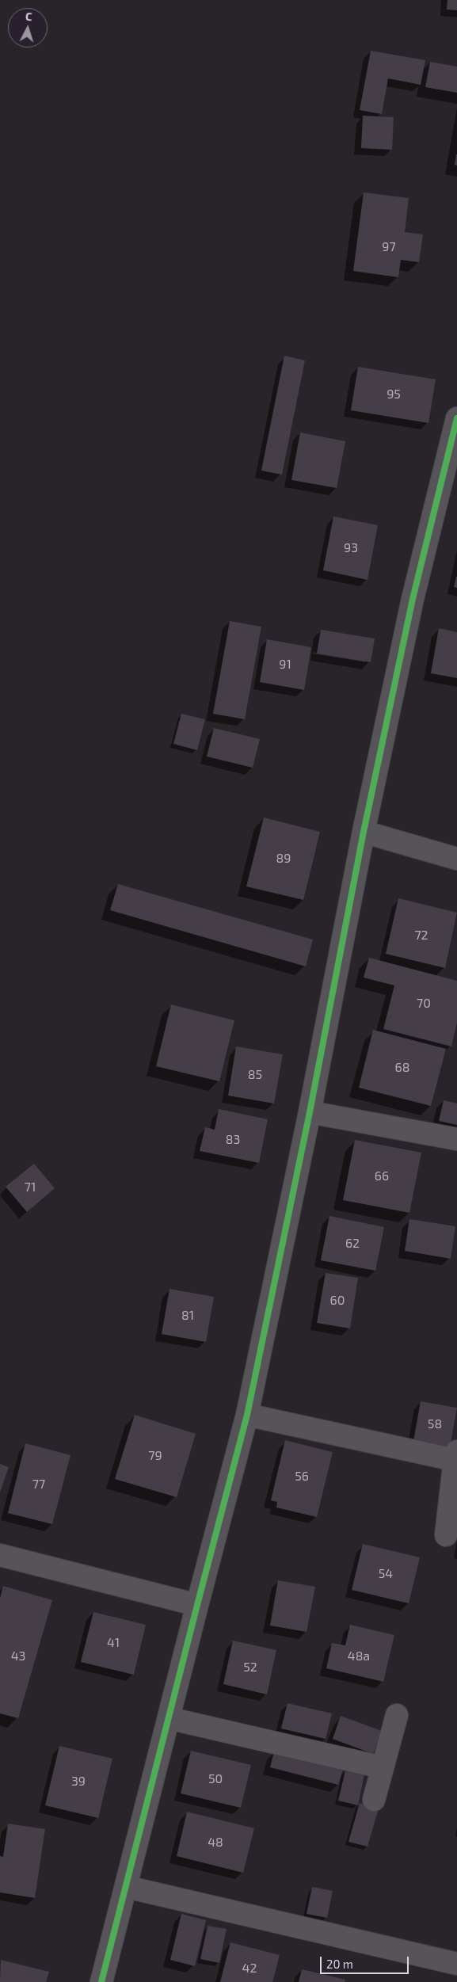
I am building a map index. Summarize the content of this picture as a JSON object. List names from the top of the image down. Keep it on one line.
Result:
{"house_numbers":["97","95","93","91","89","72","70","68","85","83","66","71","62","60","81","58","79","56","77","54","41","43","48а","52","50","39","48","42"],"scale_bar":"20 m","north":"top"}
